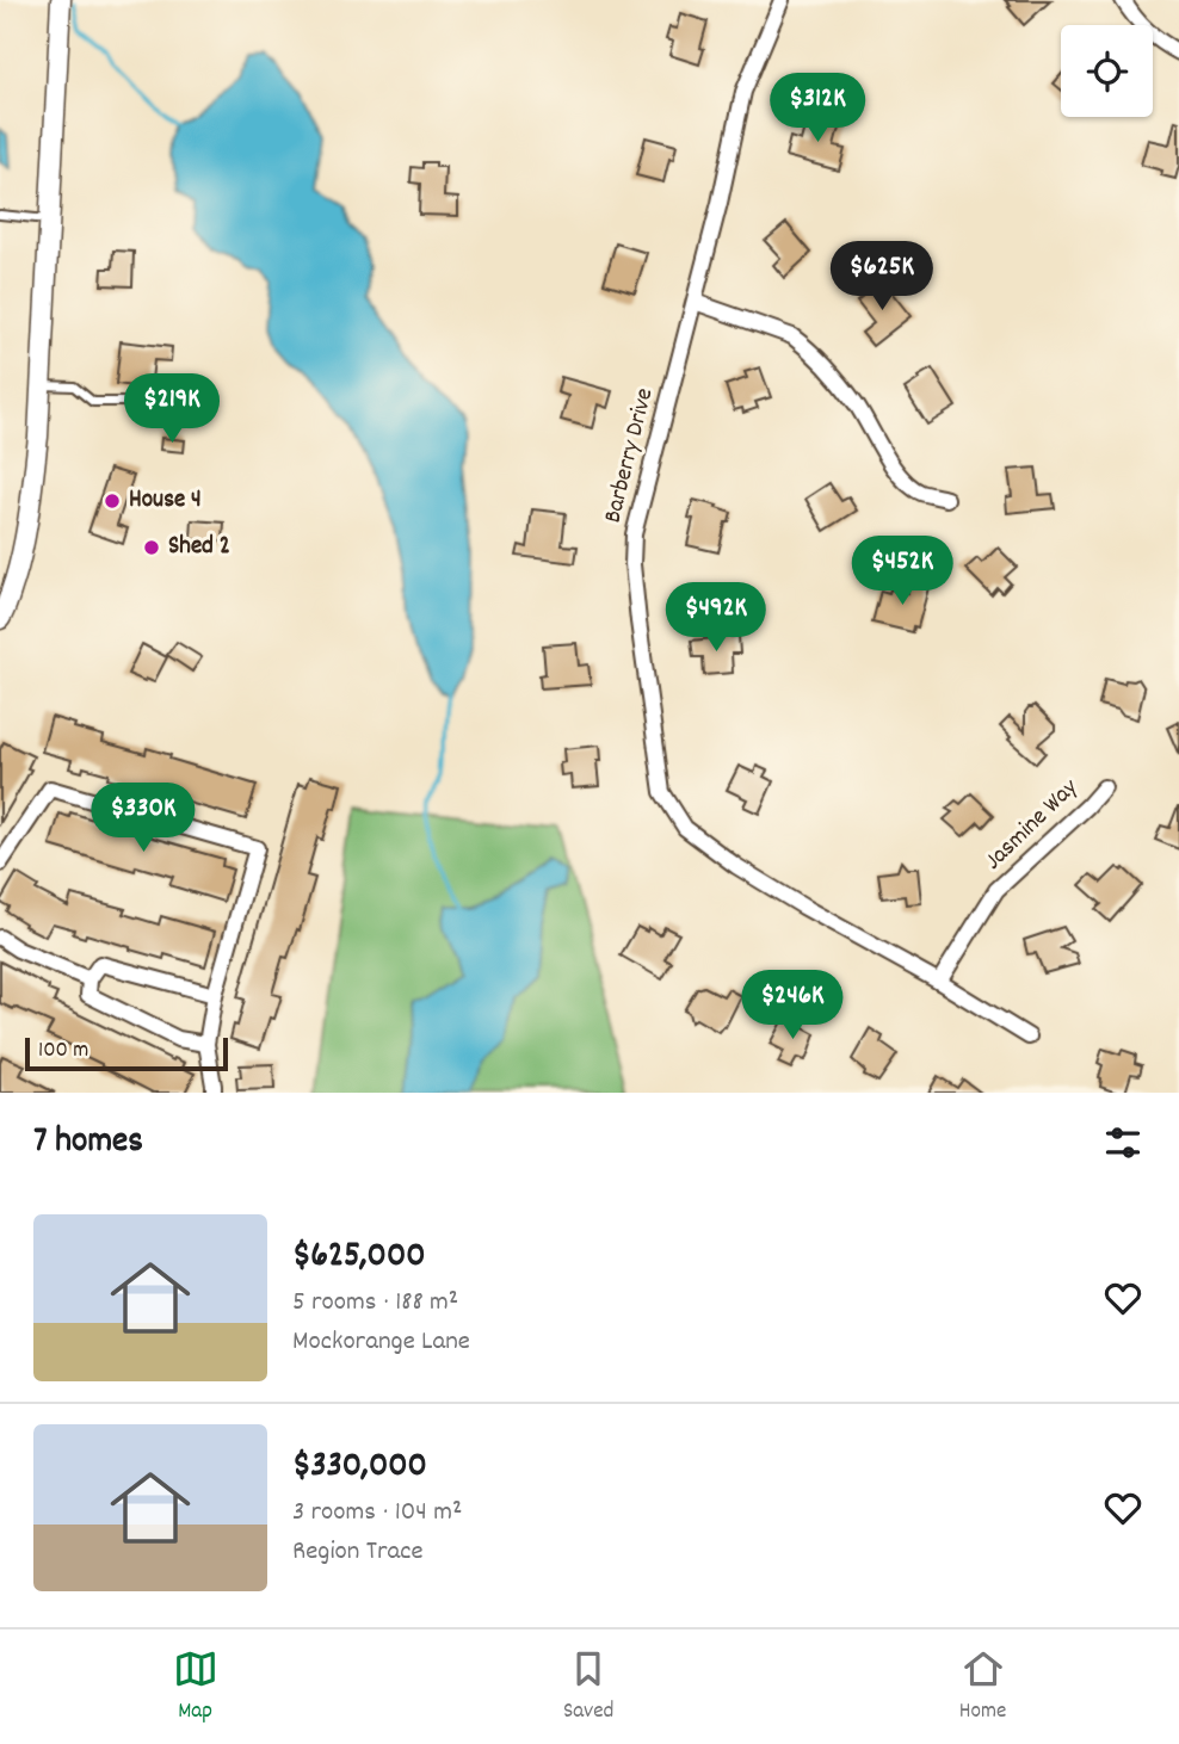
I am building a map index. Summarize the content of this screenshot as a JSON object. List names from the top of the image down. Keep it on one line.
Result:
{"streets":{"street":["Barberry Drive","Jasmine Way"]},"crossings":[["Barberry Drive","Jasmine Way"]],"places":["House 4","Shed 2"],"scale_bar":"100 m","page":{"price":["$312K","$625K","$219K","$452K","$492K","$330K","$246K"],"scale":"100 m","heading":"7 homes","list":[{"name":"$625,000","note":"5 rooms · 188 m² · Mockorange Lane"},{"name":"$330,000","note":"3 rooms · 104 m² · Region Trace"}],"tabs":["Map","Saved","Home"]}}
